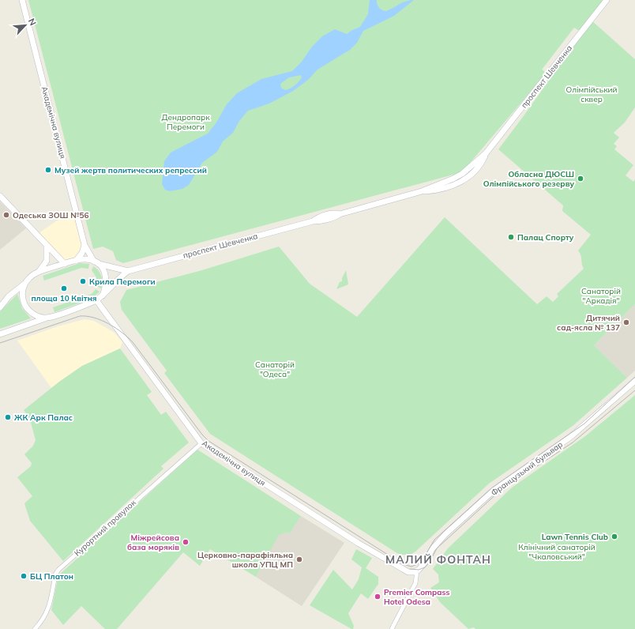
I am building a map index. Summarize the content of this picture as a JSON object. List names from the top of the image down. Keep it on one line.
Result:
{"streets":{"main road":["проспект Шевченка","Академічна вулиця","Французький бульвар"],"street":["Курортний провулок"]},"crossings":[["проспект Шевченка","Академічна вулиця"],["Академічна вулиця","Французький бульвар"],["Академічна вулиця","Курортний провулок"]],"districts":["МАЛИЙ ФОНТАН"],"parks":["Олімпійський сквер","Дендропарк Перемоги","Санаторій \"Аркадія\"","Санаторій \"Одеса\"","Клінічний санаторій \"Чкаловський\""],"places":["Музей жертв политических репрессий","Обласна ДЮСШ Олімпійського резерву","Одеська ЗОШ №56","Палац Спорту","Крила Перемоги","площа 10 Квітня","Дитячий сад-ясла № 137","ЖК Арк Палас","Lawn Tennis Club","Міжрейсова база моряків","Церковно-парафіяльна школа УПЦ МП","БЦ Платон","Premier Compass Hotel Odesa"],"north":"top right"}
